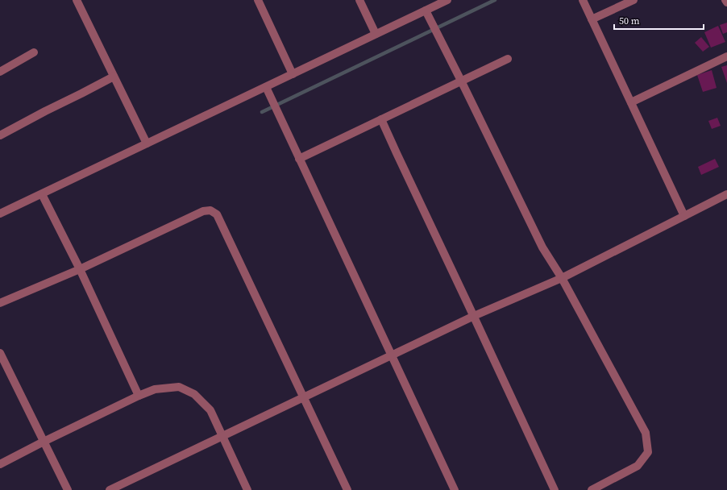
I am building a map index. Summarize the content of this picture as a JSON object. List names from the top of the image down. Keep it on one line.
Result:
{"scale_bar":"50 m"}
